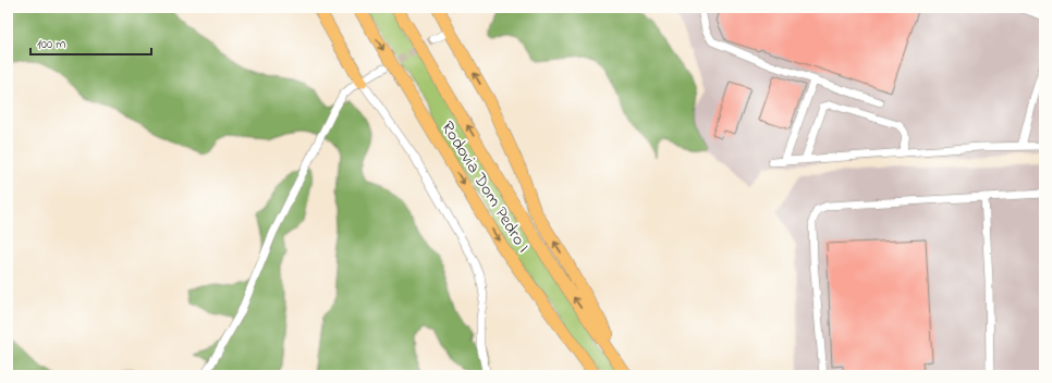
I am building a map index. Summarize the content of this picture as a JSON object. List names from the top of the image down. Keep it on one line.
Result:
{"streets":{"highway":["Rodovia Dom Pedro I"]},"scale_bar":"100 m"}
